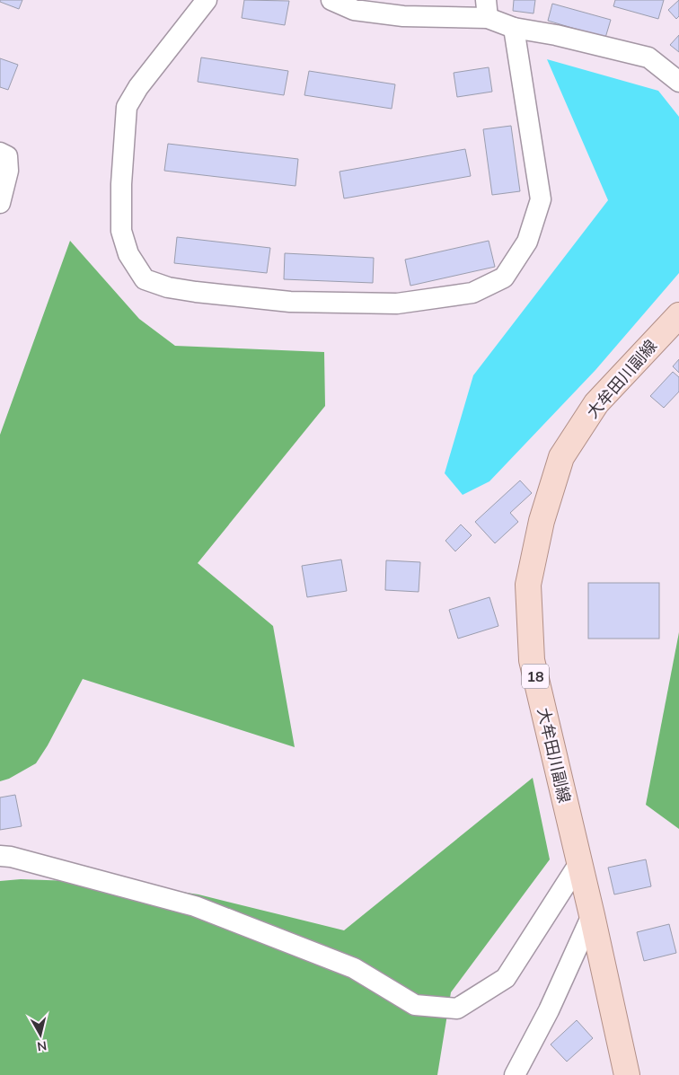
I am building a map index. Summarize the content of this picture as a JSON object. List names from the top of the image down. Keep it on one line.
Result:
{"streets":{"main road":["大牟田川副線","18"]},"north":"bottom"}
